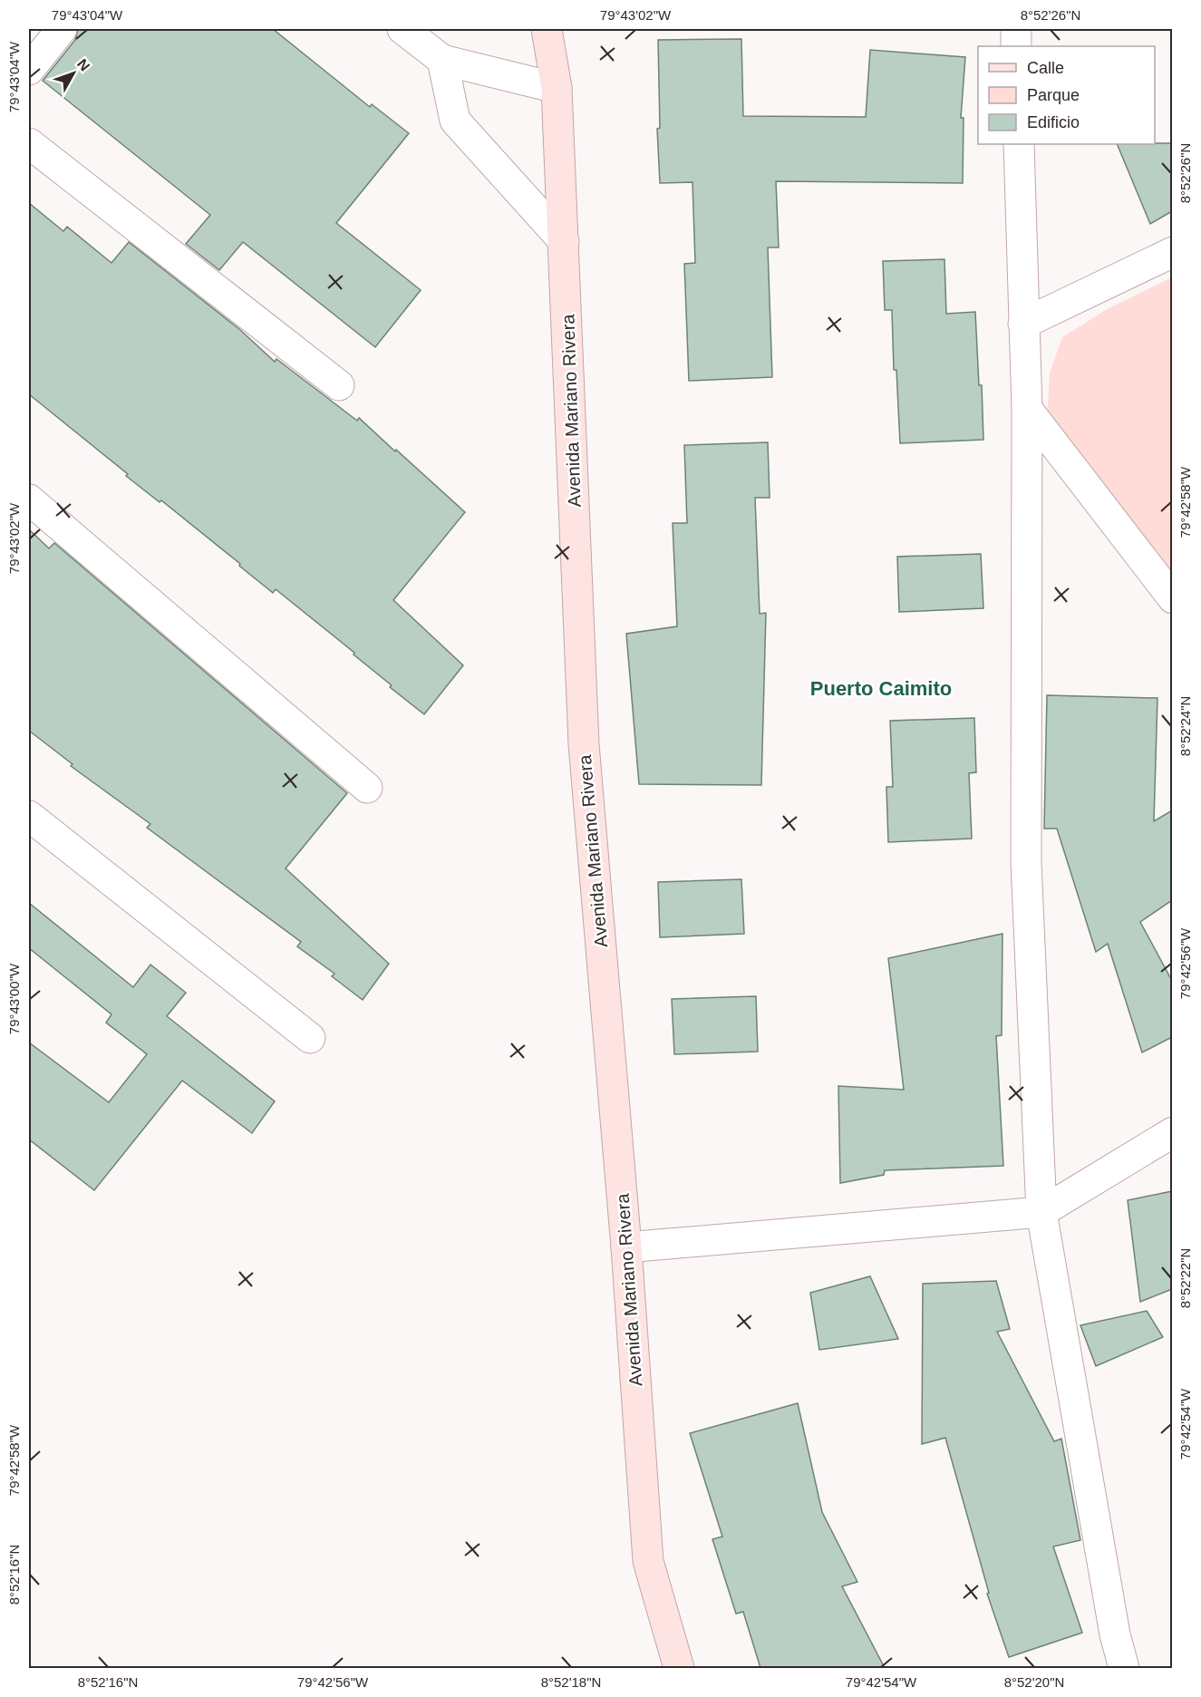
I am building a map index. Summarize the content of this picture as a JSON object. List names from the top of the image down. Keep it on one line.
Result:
{"streets":{"main road":["Avenida Mariano Rivera"]},"districts":["Puerto Caimito"],"legend":["Calle","Parque","Edificio"],"north":"top right","coordinates":["79°43'04\"W","79°43'02\"W","8°52'26\"N","79°42'58\"W","8°52'24\"N","79°42'56\"W","79°43'00\"W","8°52'22\"N","79°42'54\"W","8°52'16\"N","8°52'18\"N","8°52'20\"N"]}
